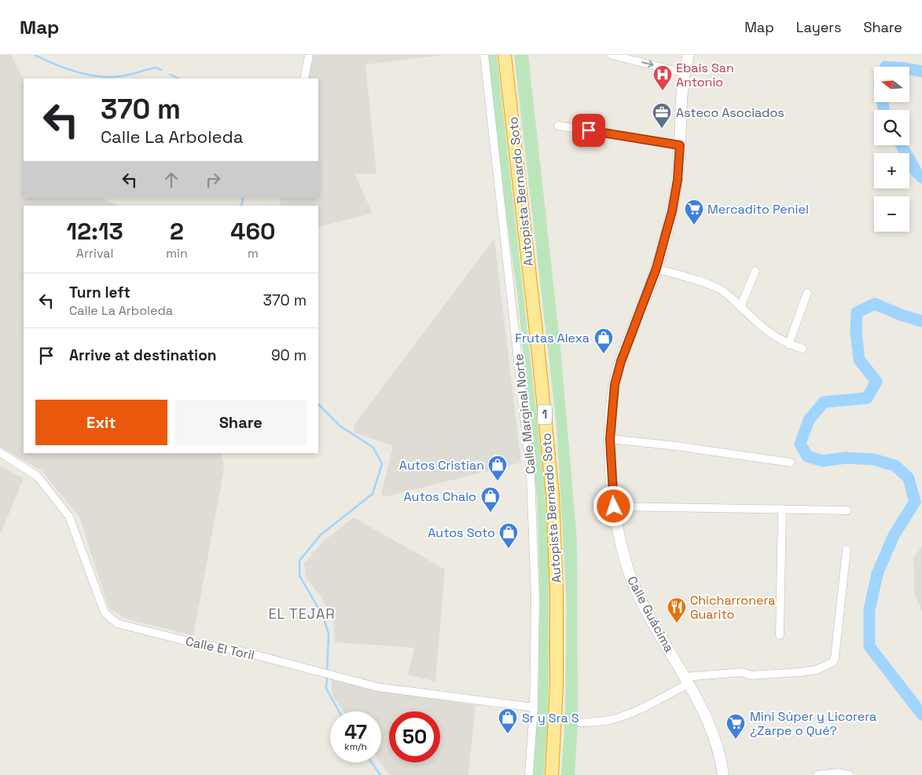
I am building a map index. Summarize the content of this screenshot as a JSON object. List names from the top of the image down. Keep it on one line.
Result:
{"streets":{"highway":["Autopista Bernardo Soto","1"],"main road":["Calle Guácima"],"street":["Calle Marginal Norte","Calle El Toril"]},"crossings":[["Calle Marginal Norte","Calle El Toril"]],"districts":["EL TEJAR"],"places":{"hospital":["Ebais San Antonio"],"office":["Asteco Asociados"],"supermarket":["Mercadito Peniel","Mini Súper y Licorera ¿Zarpe o Qué?"],"shop":["Frutas Alexa","Autos Cristian","Autos Chalo","Autos Soto","Sr y Sra S"],"restaurant":["Chicharronera Guarito"]},"north":"left","page":{"header":"Map","nav":["Map","Layers","Share"],"map_buttons":["+","−"],"turn":["370 m","Calle La Arboleda"],"eta":["12:13","Arrival","2","min","460","m"],"list":[{"name":"Turn left","note":"Calle La Arboleda","value":"370 m"},{"name":"Arrive at destination","value":"90 m"}],"buttons":["Exit","Share"],"speed":"47 km/h","limit":"50"}}
